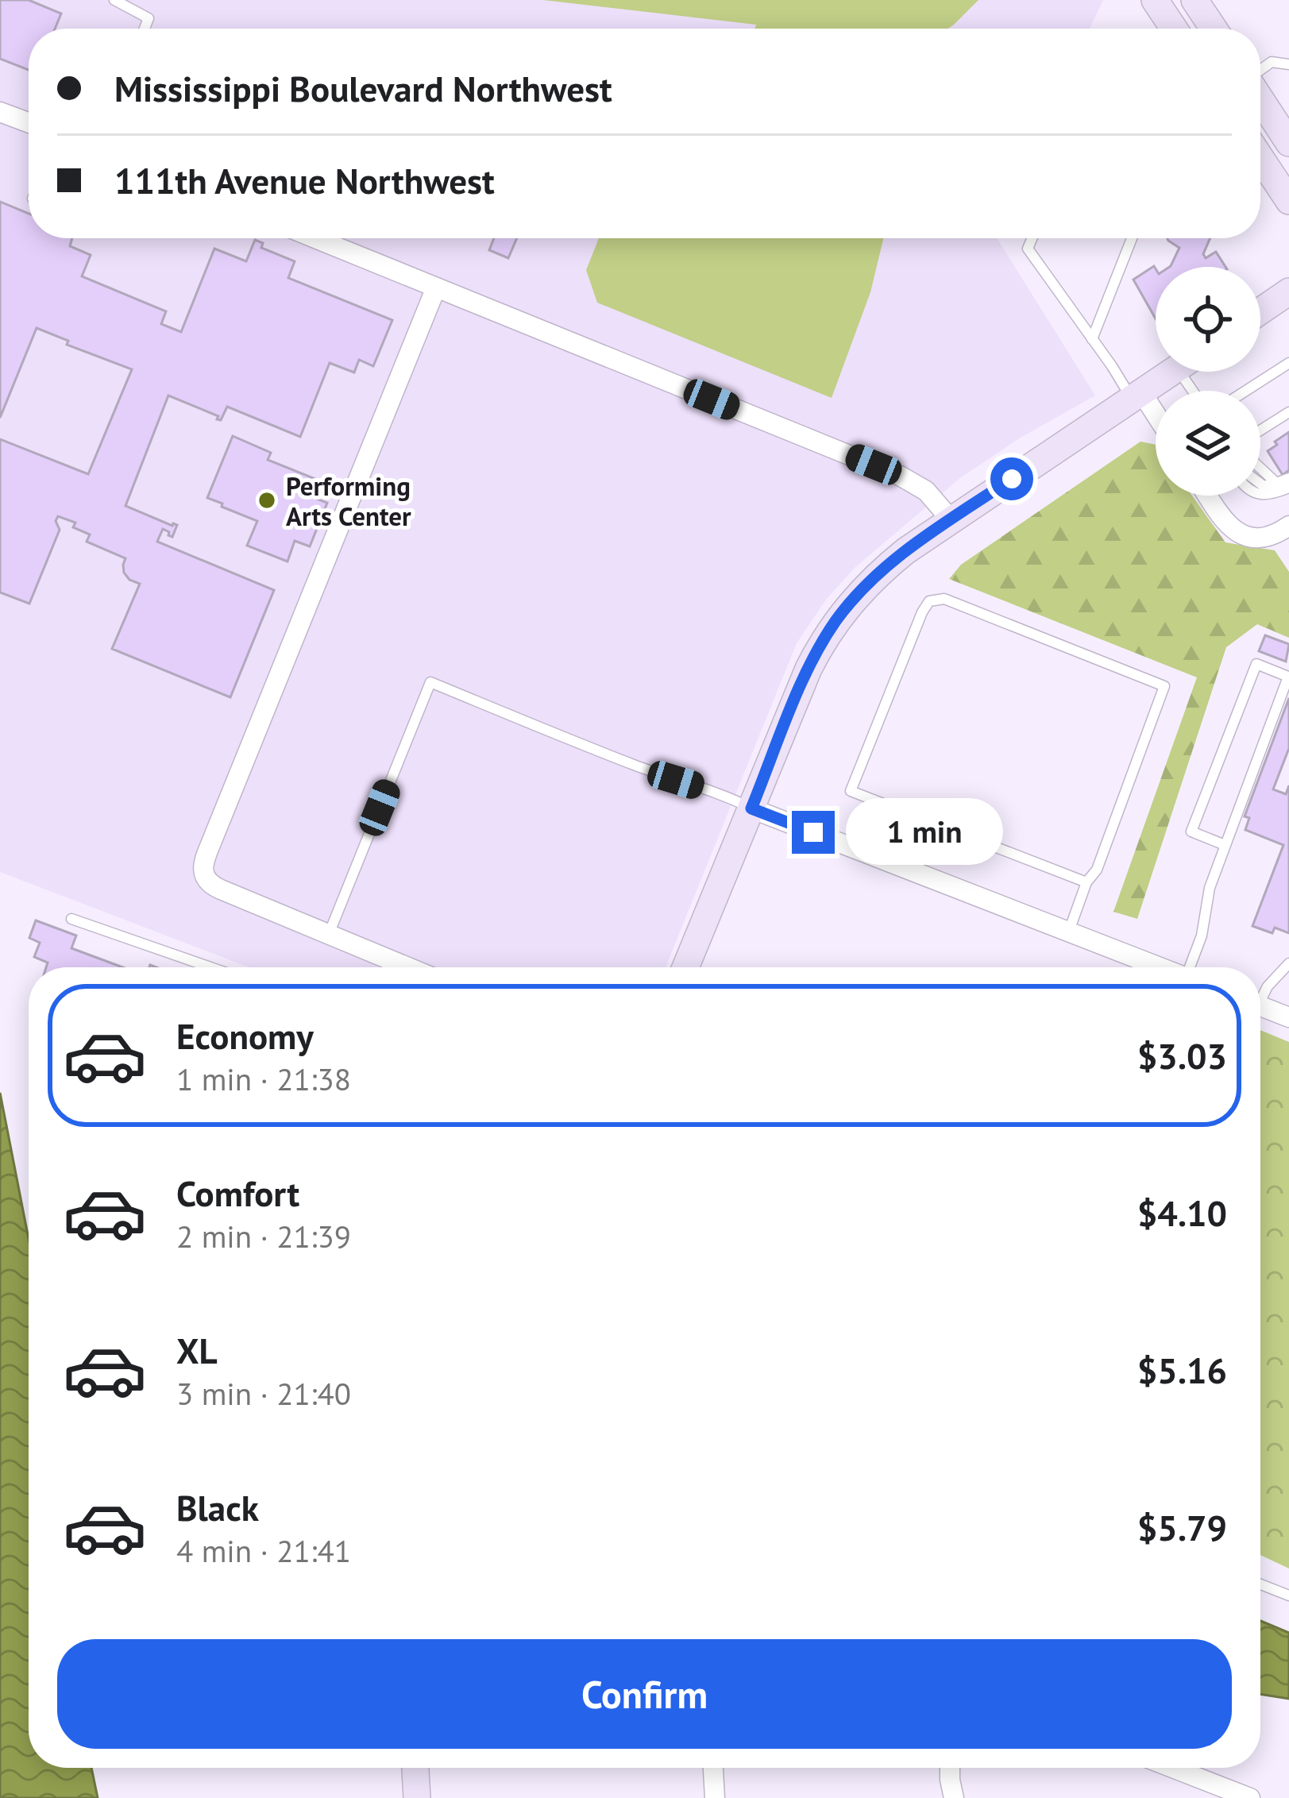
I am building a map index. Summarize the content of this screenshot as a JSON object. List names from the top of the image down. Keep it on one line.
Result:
{"places":["Performing Arts Center"],"page":{"banner":["Mississippi Boulevard Northwest","111th Avenue Northwest"],"bubble":"1 min","list":[{"name":"Economy","note":"1 min · 21:38","value":"$3.03"},{"name":"Comfort","note":"2 min · 21:39","value":"$4.10"},{"name":"XL","note":"3 min · 21:40","value":"$5.16"},{"name":"Black","note":"4 min · 21:41","value":"$5.79"}],"buttons":"Confirm"}}
